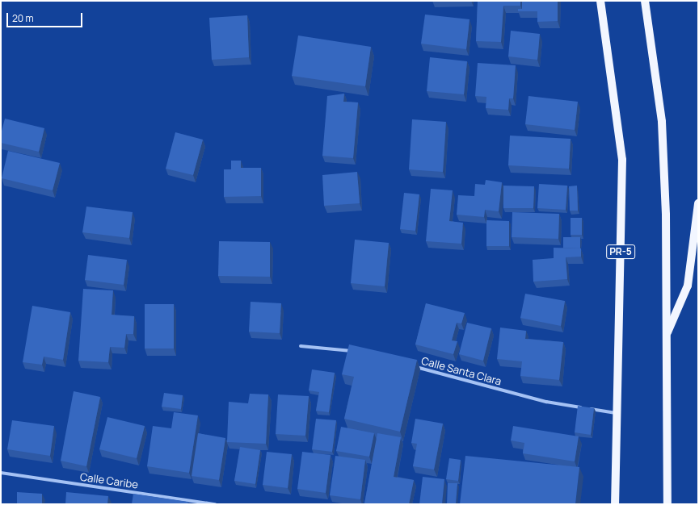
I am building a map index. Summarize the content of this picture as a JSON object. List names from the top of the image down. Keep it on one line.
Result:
{"streets":{"main road":["PR-5"],"street":["Calle Santa Clara","Calle Caribe"]},"crossings":[["PR-5","Calle Santa Clara"]],"scale_bar":"20 m"}
